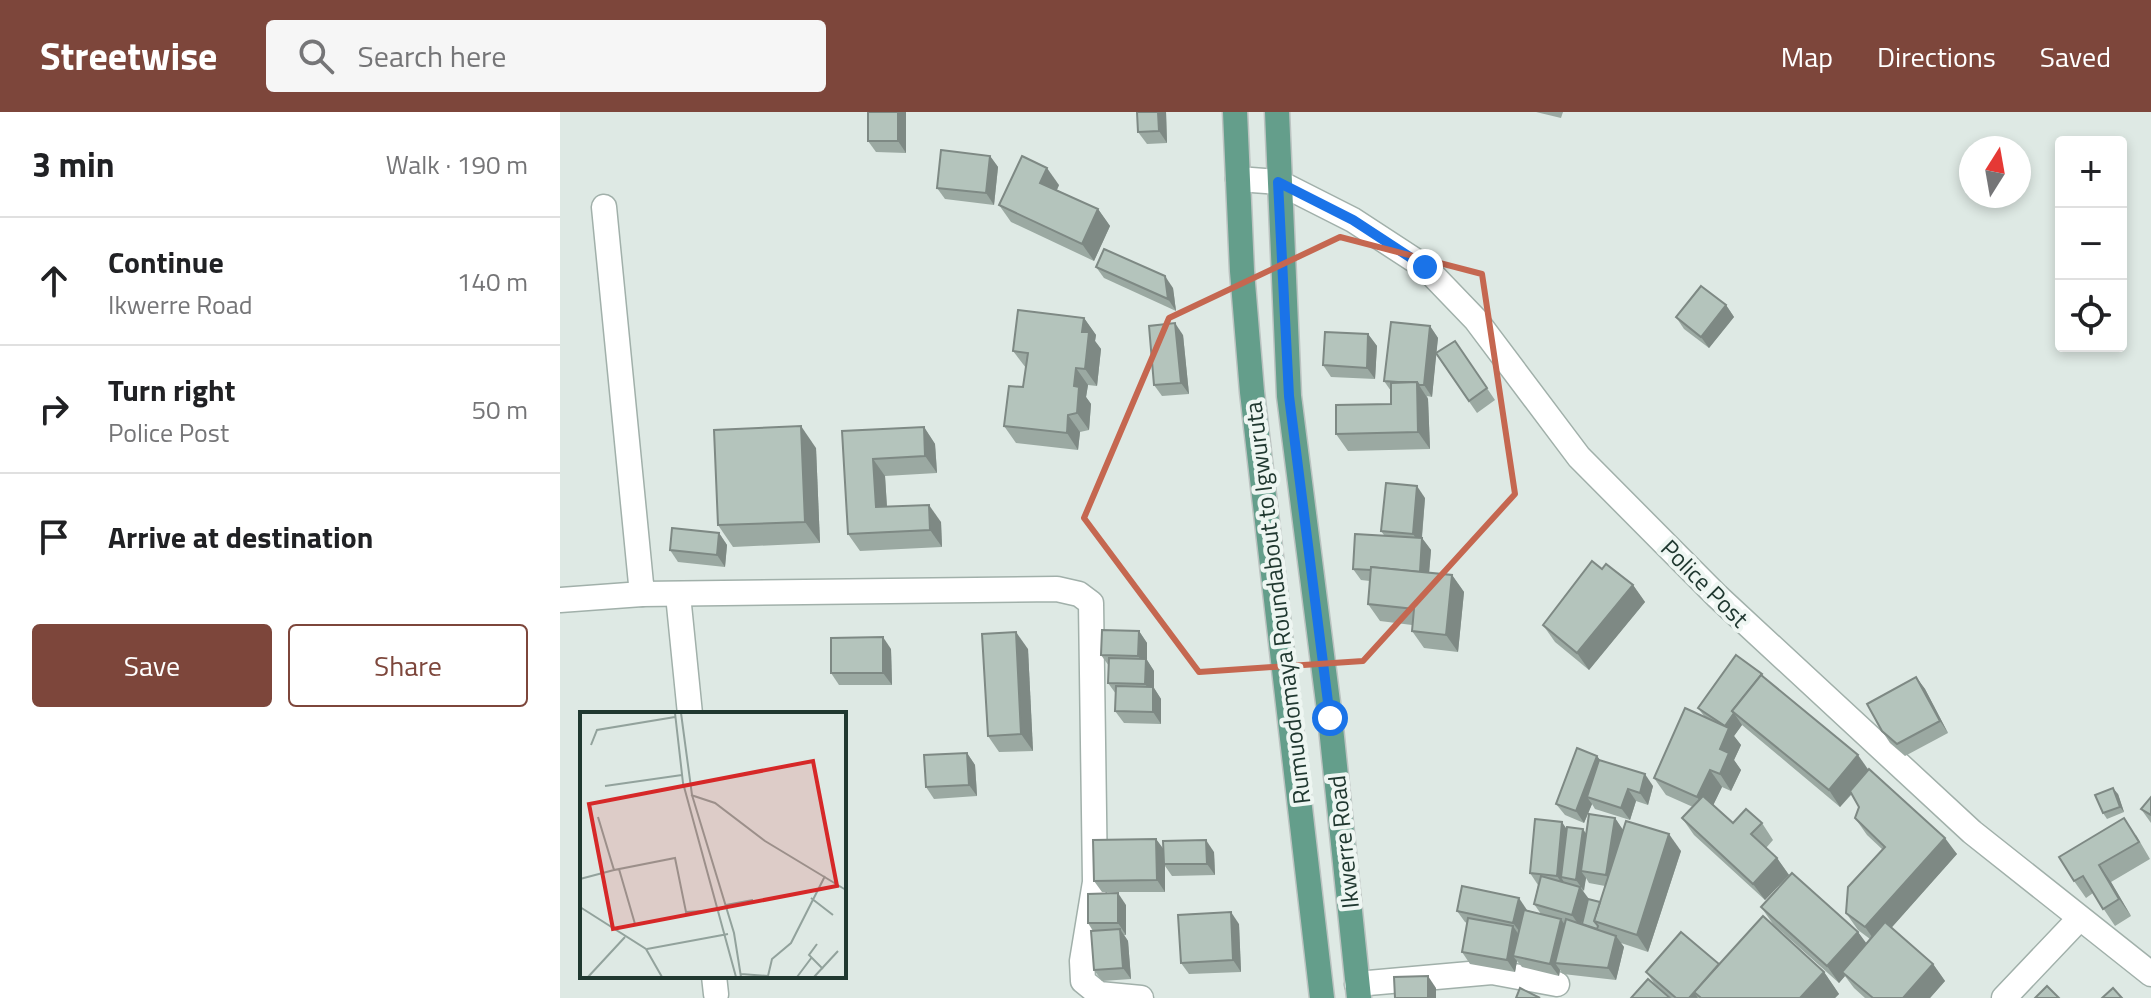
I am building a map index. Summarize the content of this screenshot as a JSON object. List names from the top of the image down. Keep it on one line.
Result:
{"streets":{"main road":["Rumuodomaya Roundabout to Igwuruta","Ikwerre Road"],"street":["Police Post"]},"crossings":[["Police Post","Ikwerre Road"]],"north":"top","page":{"header":"Streetwise","search":"Search here","nav":["Map","Directions","Saved"],"heading":["3 min","Walk · 190 m"],"map_buttons":["+","−"],"list":[["Continue","Ikwerre Road","140 m"],["Turn right","Police Post","50 m"],"Arrive at destination"],"buttons":["Save","Share"]}}
